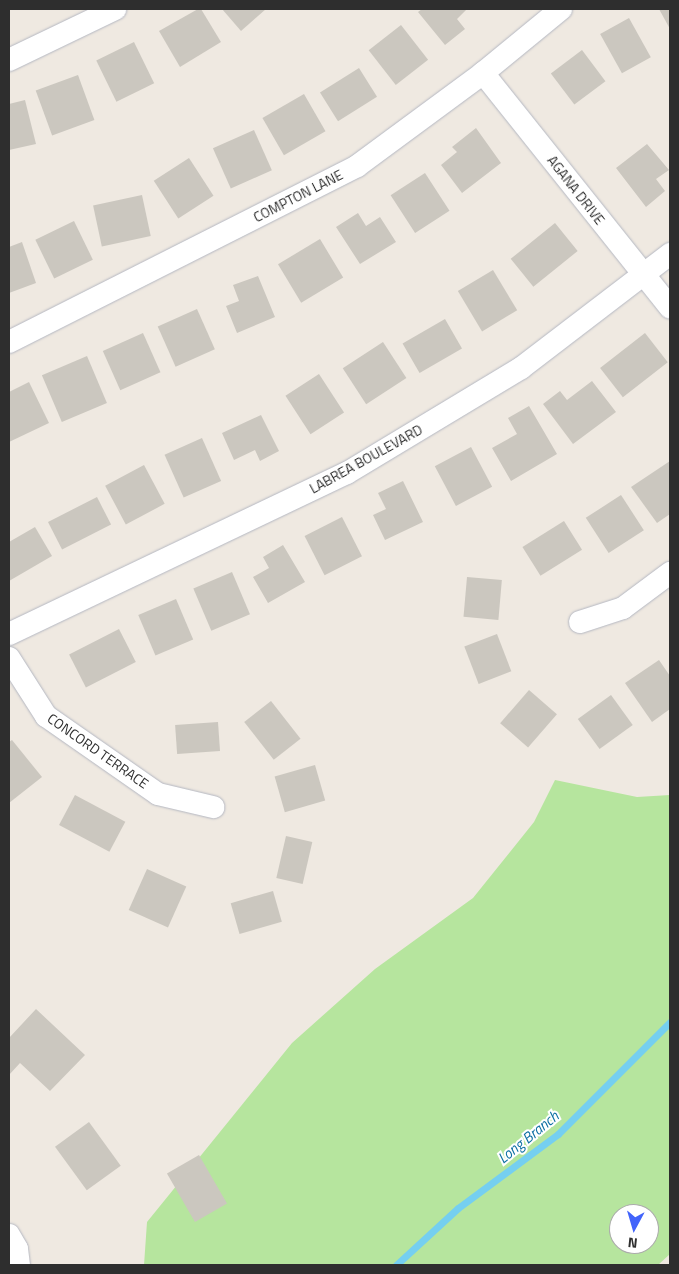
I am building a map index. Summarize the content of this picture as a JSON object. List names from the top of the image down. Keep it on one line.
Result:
{"streets":{"street":["AGANA DRIVE","COMPTON LANE","LABREA BOULEVARD","CONCORD TERRACE"]},"crossings":[["AGANA DRIVE","COMPTON LANE"],["AGANA DRIVE","LABREA BOULEVARD"]],"water":["Long Branch"],"north":"bottom"}
